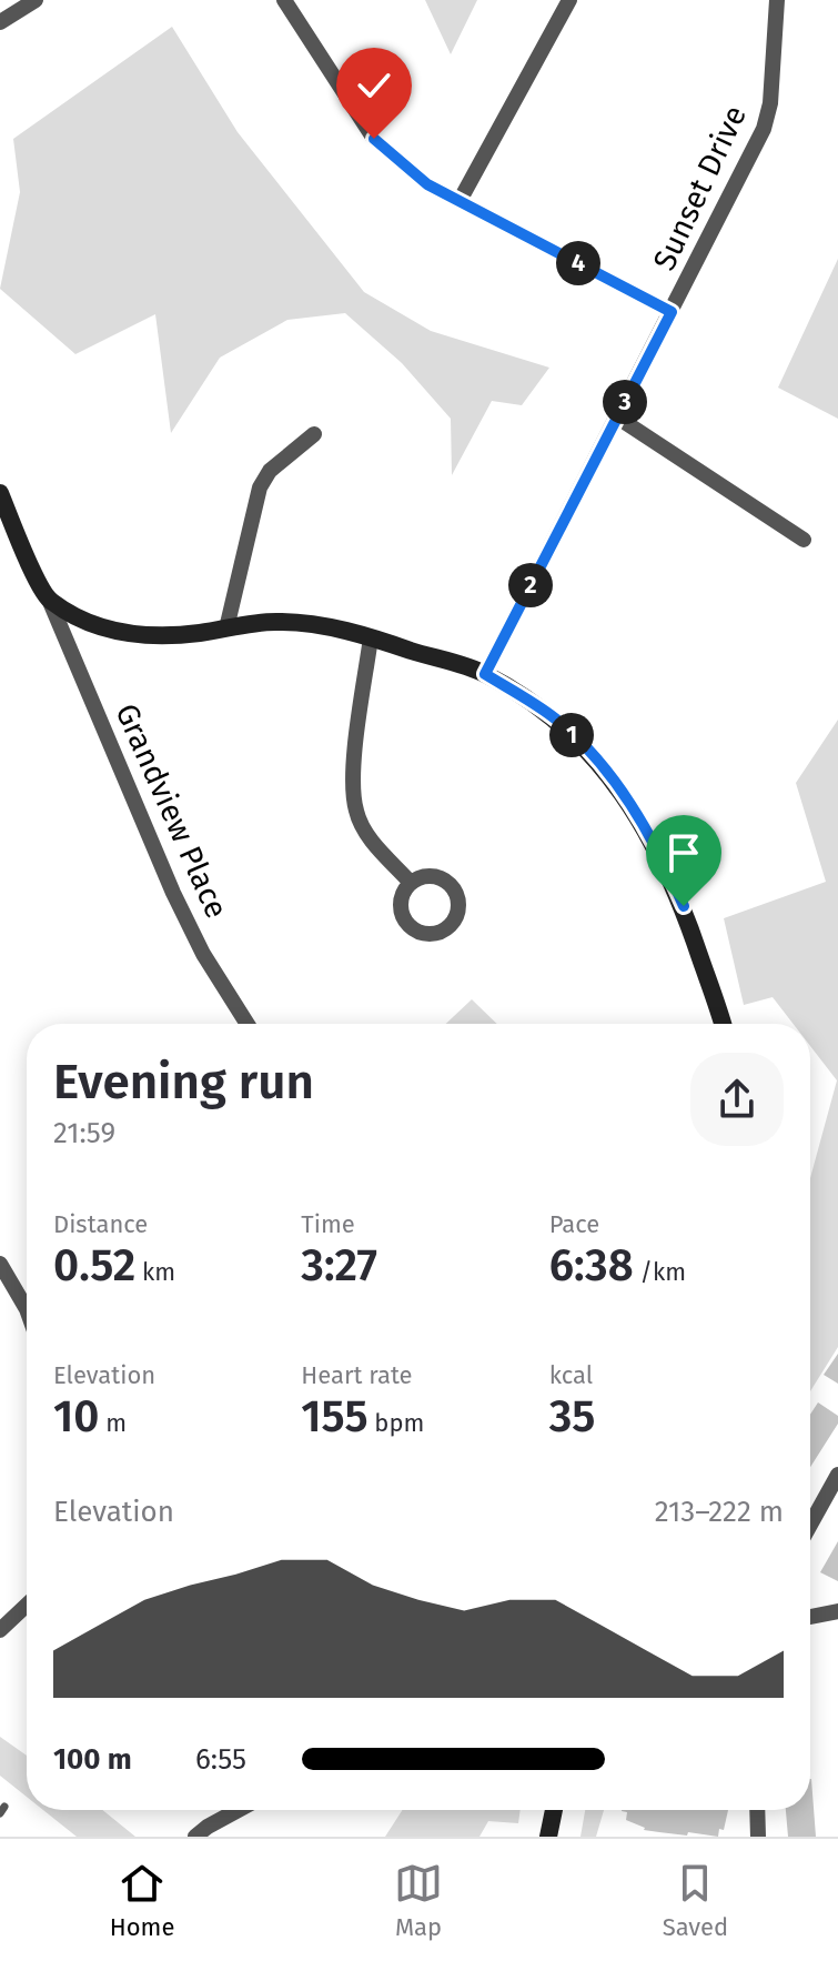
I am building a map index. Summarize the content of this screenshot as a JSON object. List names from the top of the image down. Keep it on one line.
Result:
{"streets":{"street":["Sunset Drive","Grandview Place"]},"page":{"pins":["4","3","2","1"],"heading":["Evening run","21:59"],"stats":[["Distance","0.52 km"],["Time","3:27"],["Pace","6:38 /km"],["Elevation","10 m"],["Heart rate","155 bpm"],["kcal","35"]],"chart":["Elevation","213–222 m"],"list":[{"name":"100 m","note":"6:55"}],"tabs":["Home","Map","Saved"]}}
